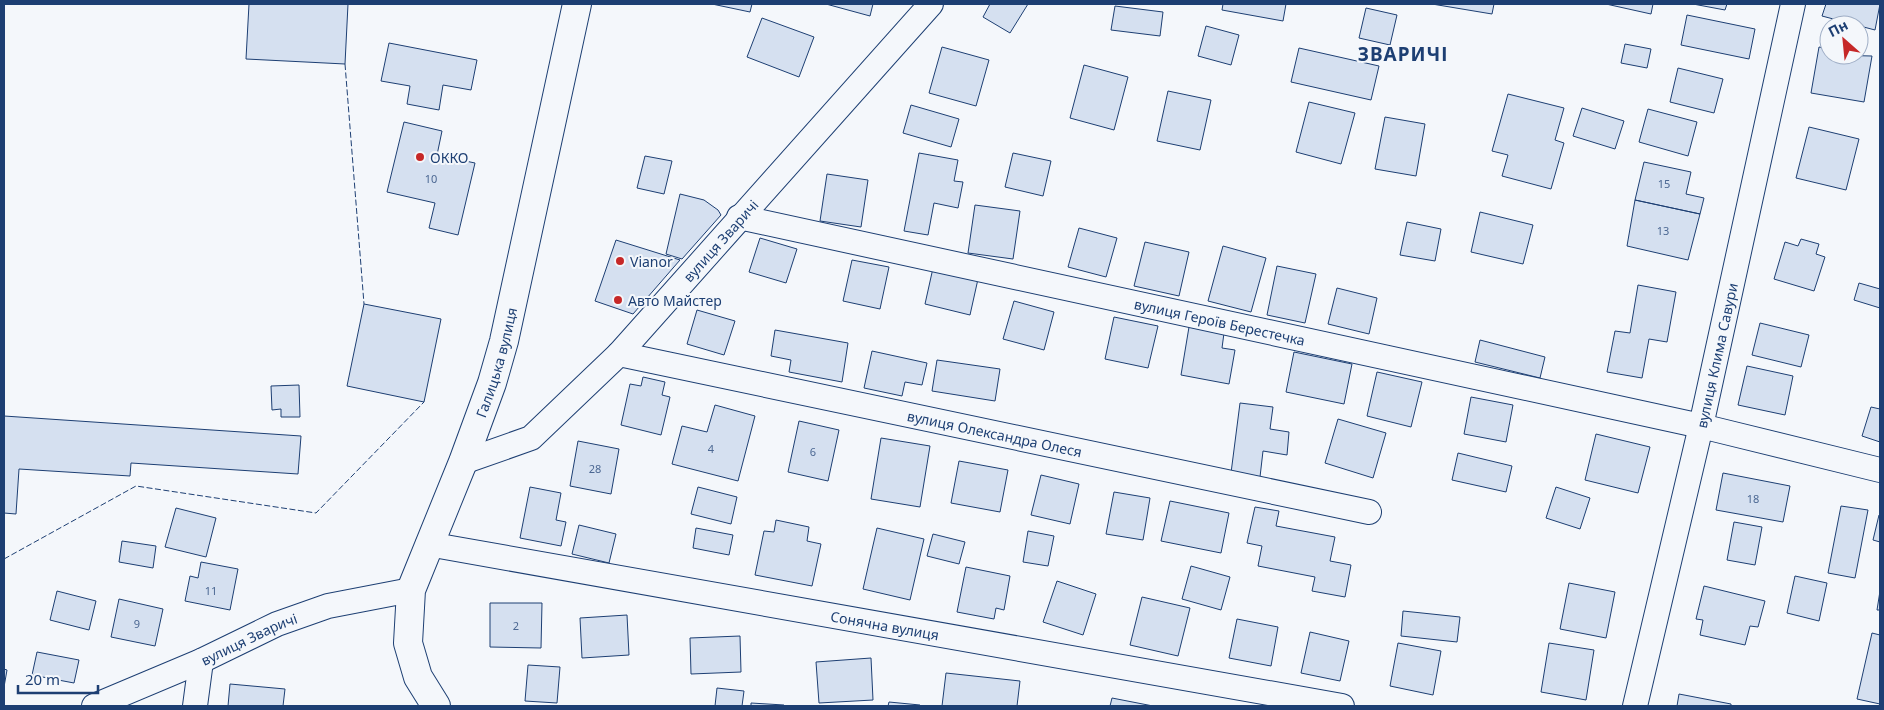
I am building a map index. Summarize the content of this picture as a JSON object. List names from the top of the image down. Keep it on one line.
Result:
{"streets":{"highway":["Галицька вулиця"],"street":["вулиця Зваричі","вулиця Героїв Берестечка","вулиця Клима Савури","вулиця Олександра Олеся","Сонячна вулиця"]},"crossings":[["вулиця Зваричі","вулиця Героїв Берестечка"],["вулиця Зваричі","Галицька вулиця"],["вулиця Зваричі","вулиця Олександра Олеся"],["вулиця Героїв Берестечка","вулиця Клима Савури"],["Галицька вулиця","Сонячна вулиця"]],"districts":["ЗВАРИЧІ"],"places":["ОККО","Vianor","Авто Майстер"],"house_numbers":["10","15","13","4","6","28","18","11","9","2"],"scale_bar":"20 m","north":"top left"}
